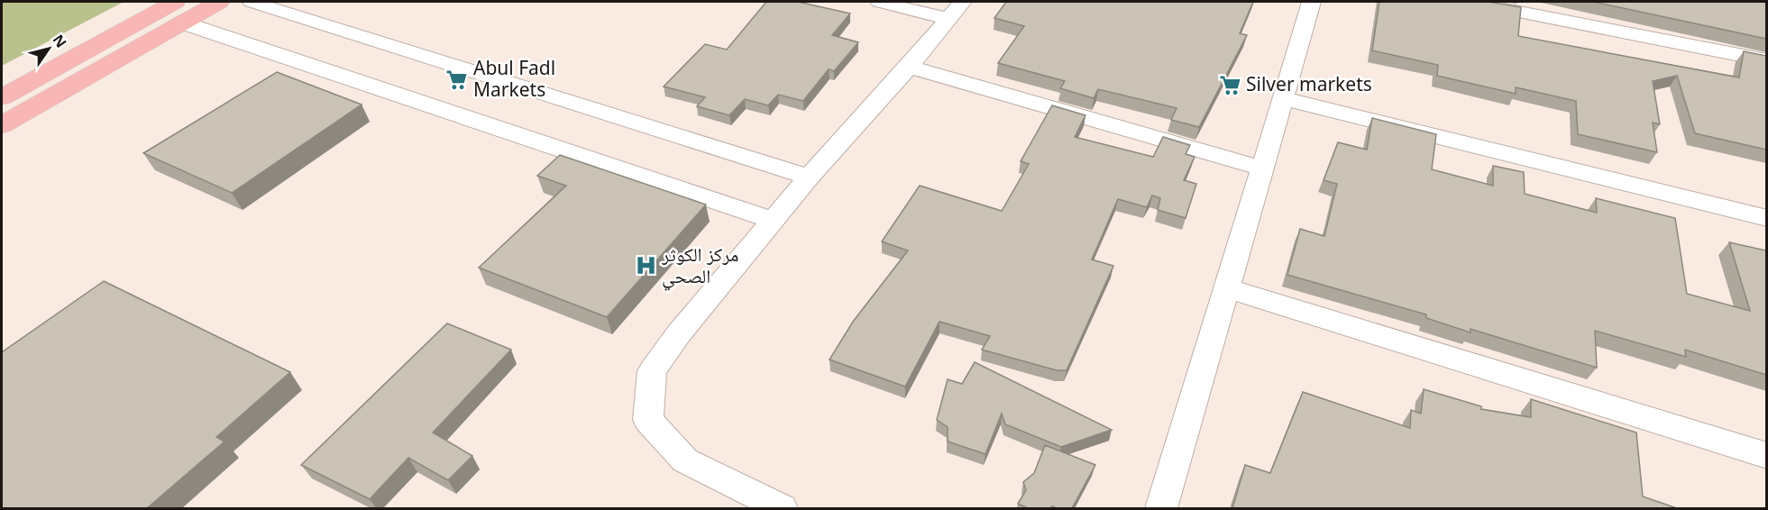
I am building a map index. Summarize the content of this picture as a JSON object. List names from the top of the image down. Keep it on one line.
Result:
{"places":{"supermarket":["Abul Fadl Markets","Silver markets"],"hospital":["مركز الكوثر الصحي"]},"north":"top right"}
